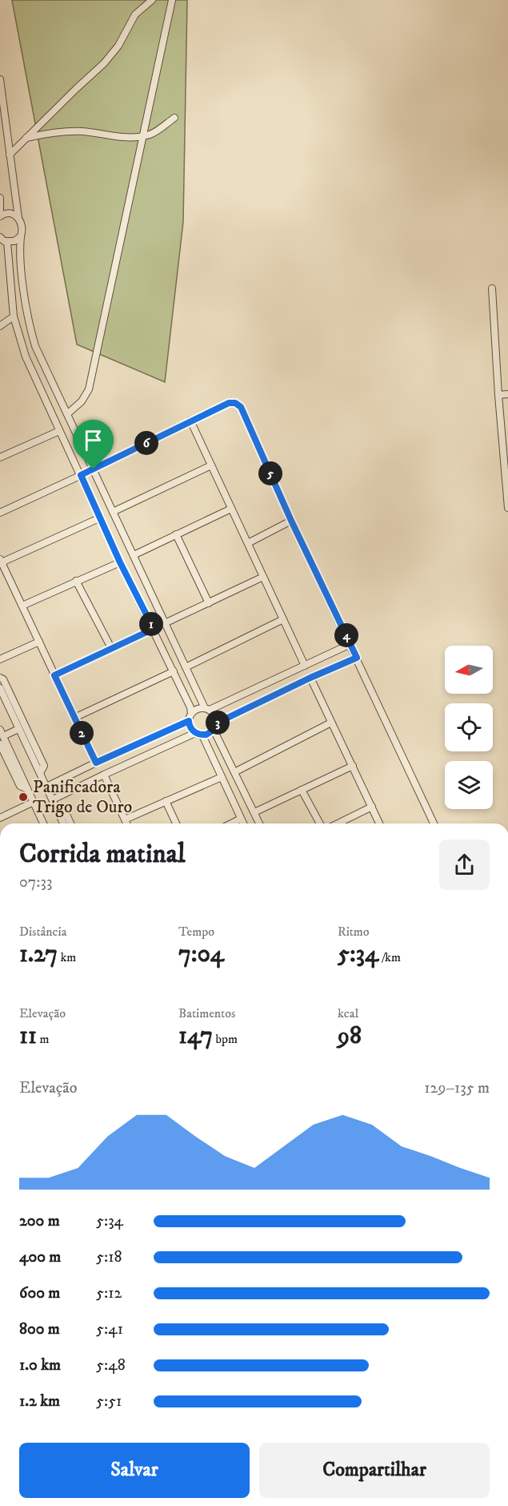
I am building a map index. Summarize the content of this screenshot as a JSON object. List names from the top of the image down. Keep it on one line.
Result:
{"places":["Panificadora Trigo de Ouro"],"north":"left","page":{"pins":["6","5","1","4","3","2"],"heading":["Corrida matinal","07:33"],"stats":[["Distância","1.27 km"],["Tempo","7:04"],["Ritmo","5:34 /km"],["Elevação","11 m"],["Batimentos","147 bpm"],["kcal","98"]],"chart":["Elevação","129–135 m"],"list":[{"name":"200 m","note":"5:34"},{"name":"400 m","note":"5:18"},{"name":"600 m","note":"5:12"},{"name":"800 m","note":"5:41"},{"name":"1.0 km","note":"5:48"},{"name":"1.2 km","note":"5:51"}],"buttons":["Salvar","Compartilhar"]}}
